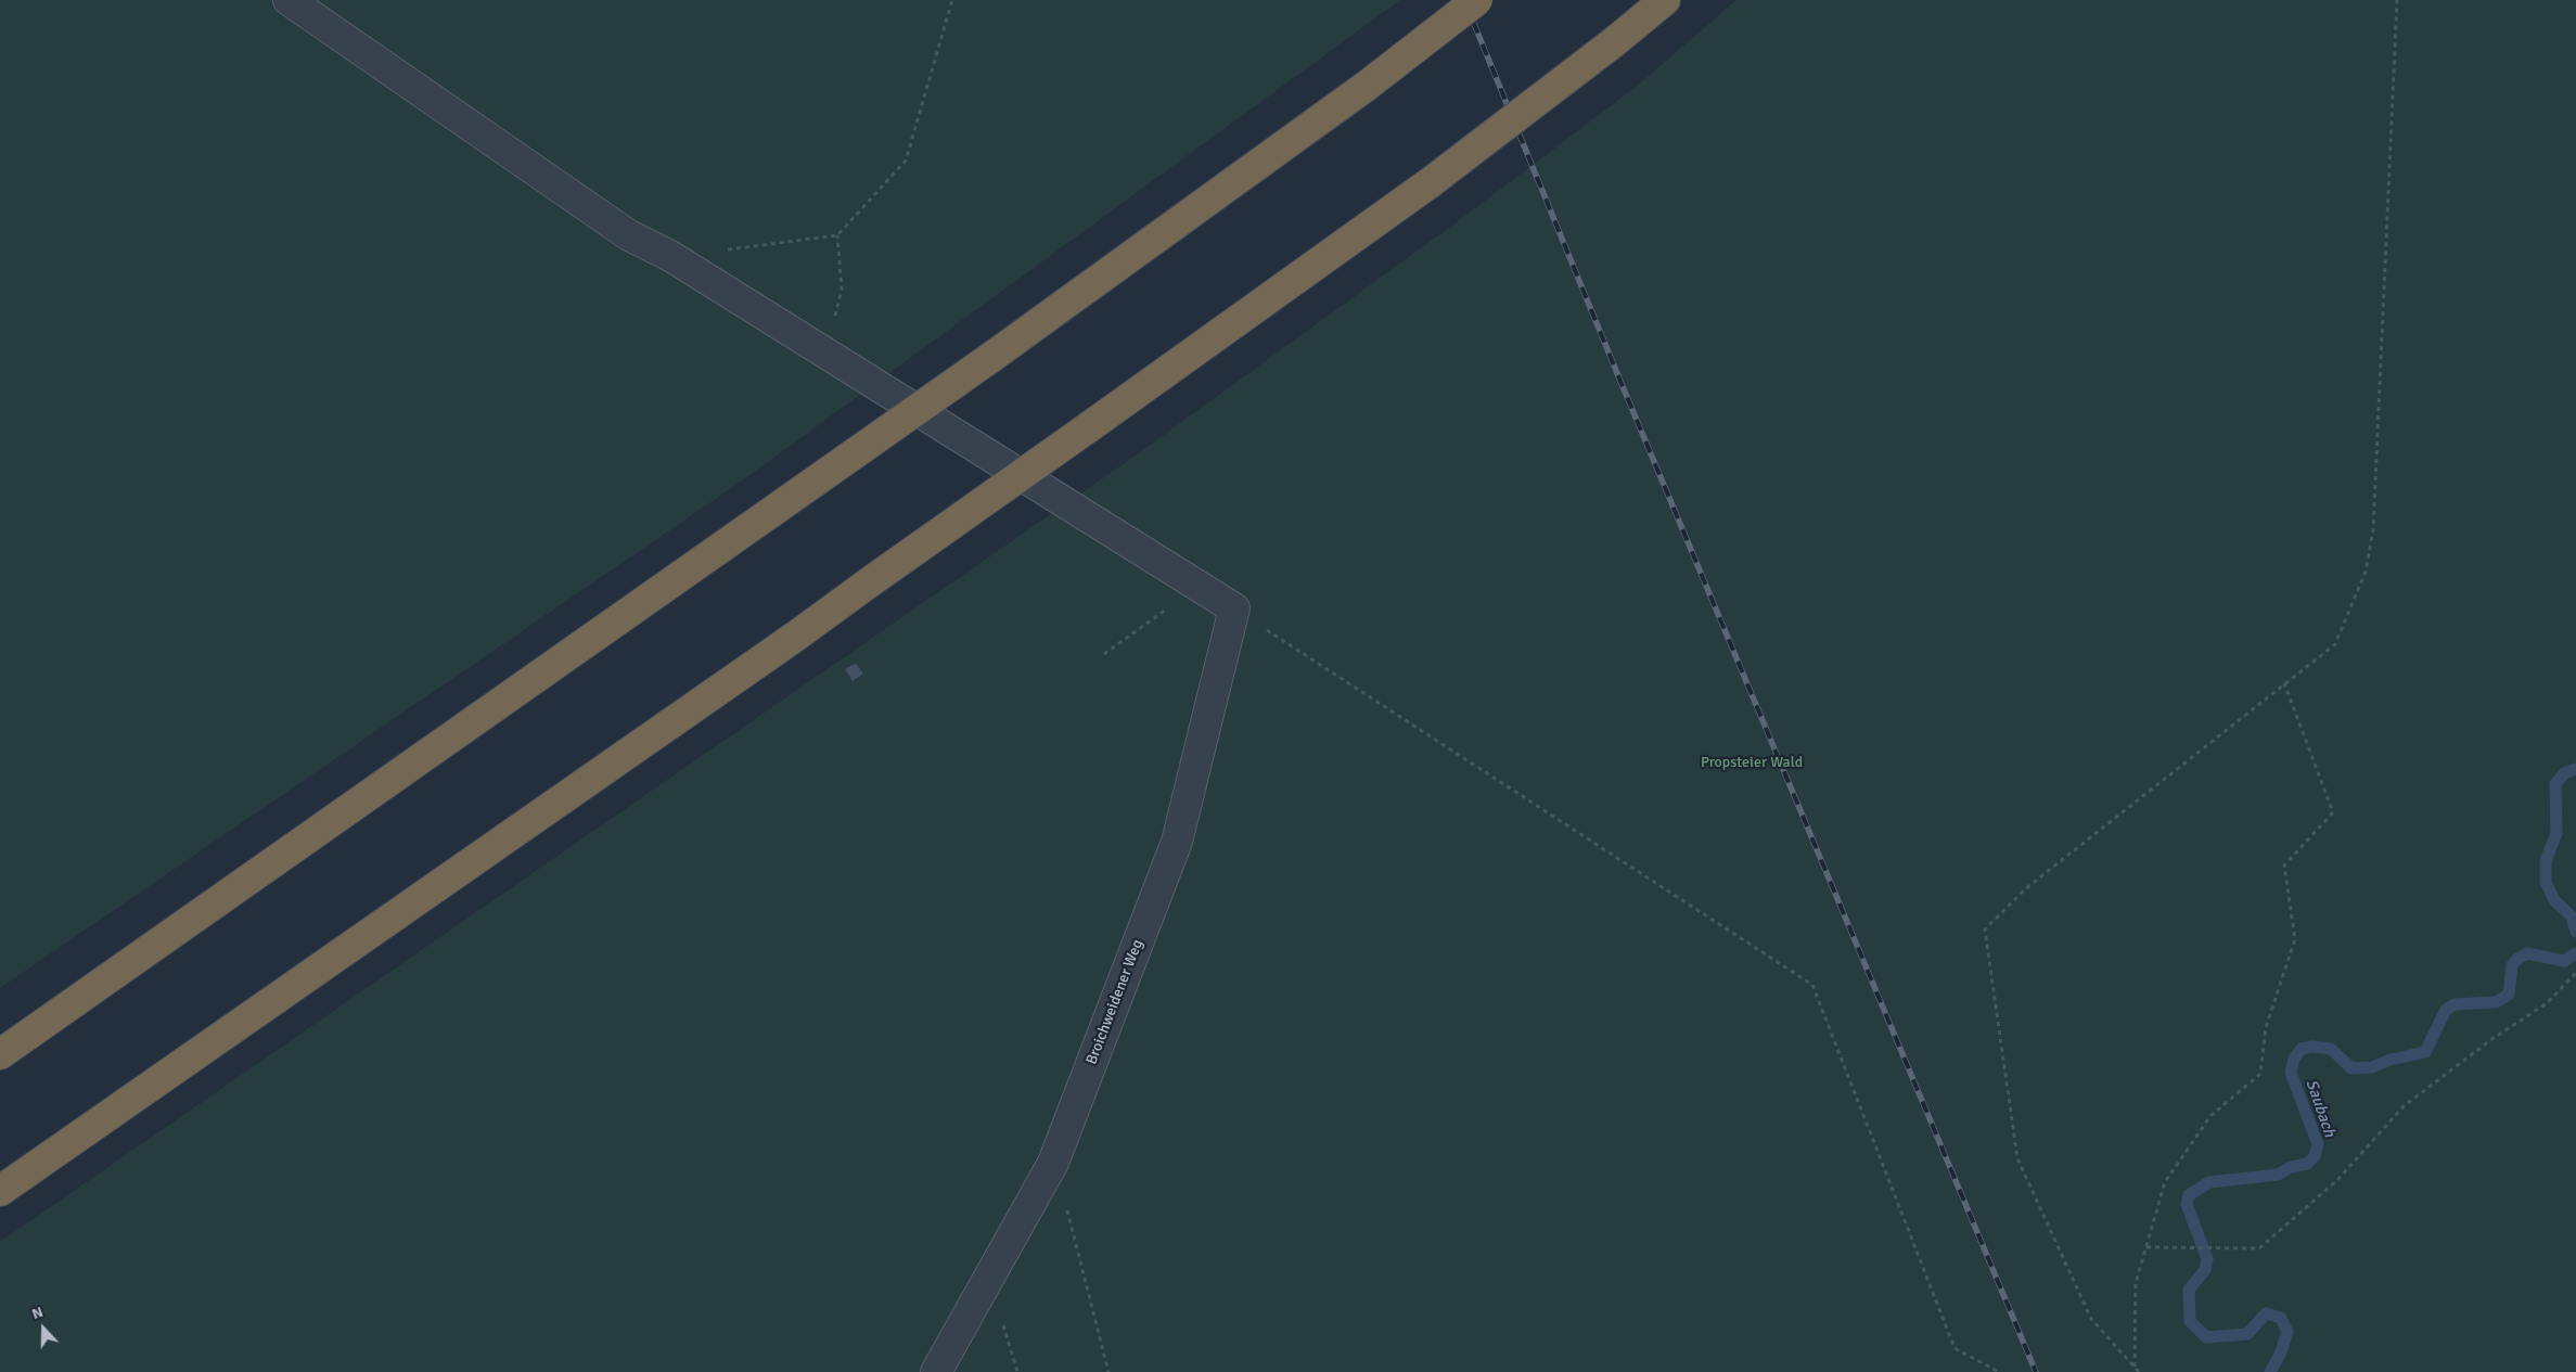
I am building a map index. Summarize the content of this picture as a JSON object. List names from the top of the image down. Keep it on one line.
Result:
{"streets":{"street":["Broichweidener Weg"]},"water":["Saubach"],"parks":["Propsteier Wald"],"north":"top"}
